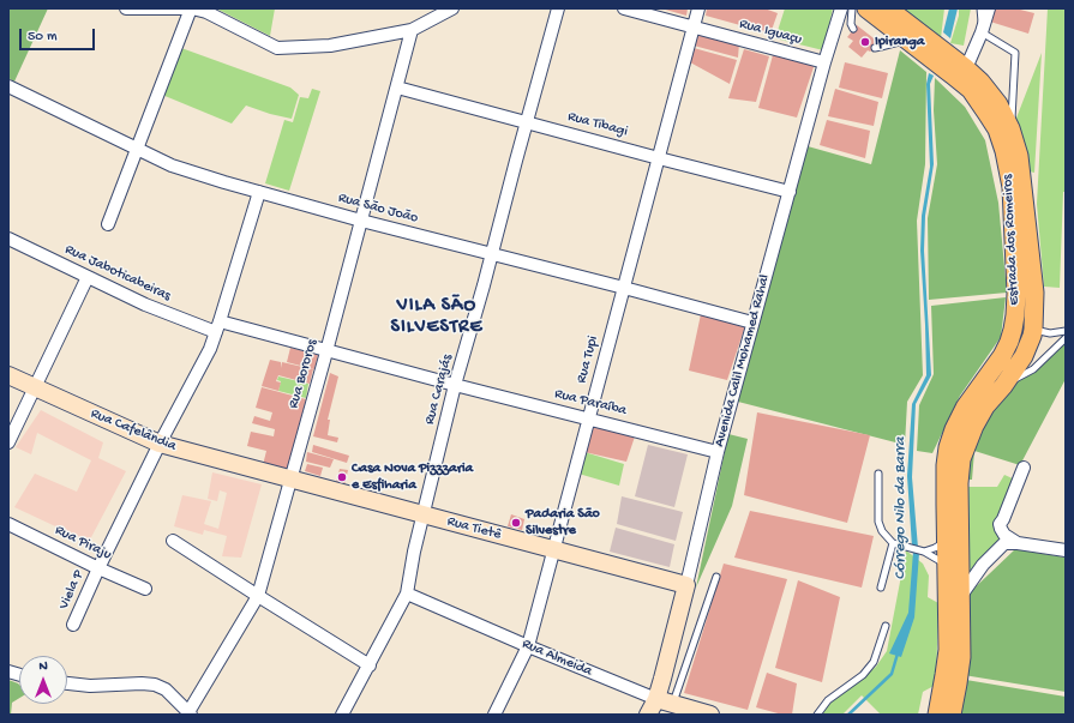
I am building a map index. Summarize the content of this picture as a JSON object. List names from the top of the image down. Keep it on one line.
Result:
{"streets":{"main road":["Estrada dos Romeiros"],"street":["Rua Iguaçu","Rua Tibagi","Rua São João","Rua Jaboticabeiras","Rua Tupi","Avenida Calil Mohamed Rahal","Rua Bororos","Rua Carajás","Rua Paraíba","Rua Cafelândia","Rua Tietê","Rua Piraju","Viela P","Rua Almeida"]},"crossings":[["Rua Iguaçu","Rua Tupi"],["Rua Iguaçu","Avenida Calil Mohamed Rahal"],["Rua Tibagi","Rua Tupi"],["Rua Tibagi","Avenida Calil Mohamed Rahal"],["Rua Tibagi","Rua Bororos"],["Rua Tibagi","Rua Carajás"],["Rua São João","Rua Tupi"],["Rua São João","Avenida Calil Mohamed Rahal"],["Rua São João","Rua Bororos"],["Rua São João","Rua Carajás"],["Rua São João","Viela P"],["Rua Jaboticabeiras","Rua Bororos"],["Rua Jaboticabeiras","Rua Carajás"],["Rua Jaboticabeiras","Rua Paraíba"],["Rua Jaboticabeiras","Viela P"],["Rua Tupi","Rua Paraíba"],["Rua Tupi","Rua Tietê"],["Rua Tupi","Rua Almeida"],["Avenida Calil Mohamed Rahal","Rua Paraíba"],["Avenida Calil Mohamed Rahal","Rua Tietê"],["Avenida Calil Mohamed Rahal","Rua Almeida"],["Rua Bororos","Rua Cafelândia"],["Rua Bororos","Rua Tietê"],["Rua Carajás","Rua Paraíba"],["Rua Carajás","Rua Tietê"],["Rua Carajás","Rua Almeida"],["Rua Cafelândia","Rua Tietê"],["Rua Cafelândia","Viela P"],["Rua Piraju","Viela P"]],"districts":["VILA SÃO SILVESTRE"],"water":["Córrego Nilo da Barra"],"places":["Ipiranga","Casa Nova Pizzzaria e Esfiharia","Padaria São Silvestre"],"scale_bar":"50 m","north":"top"}
